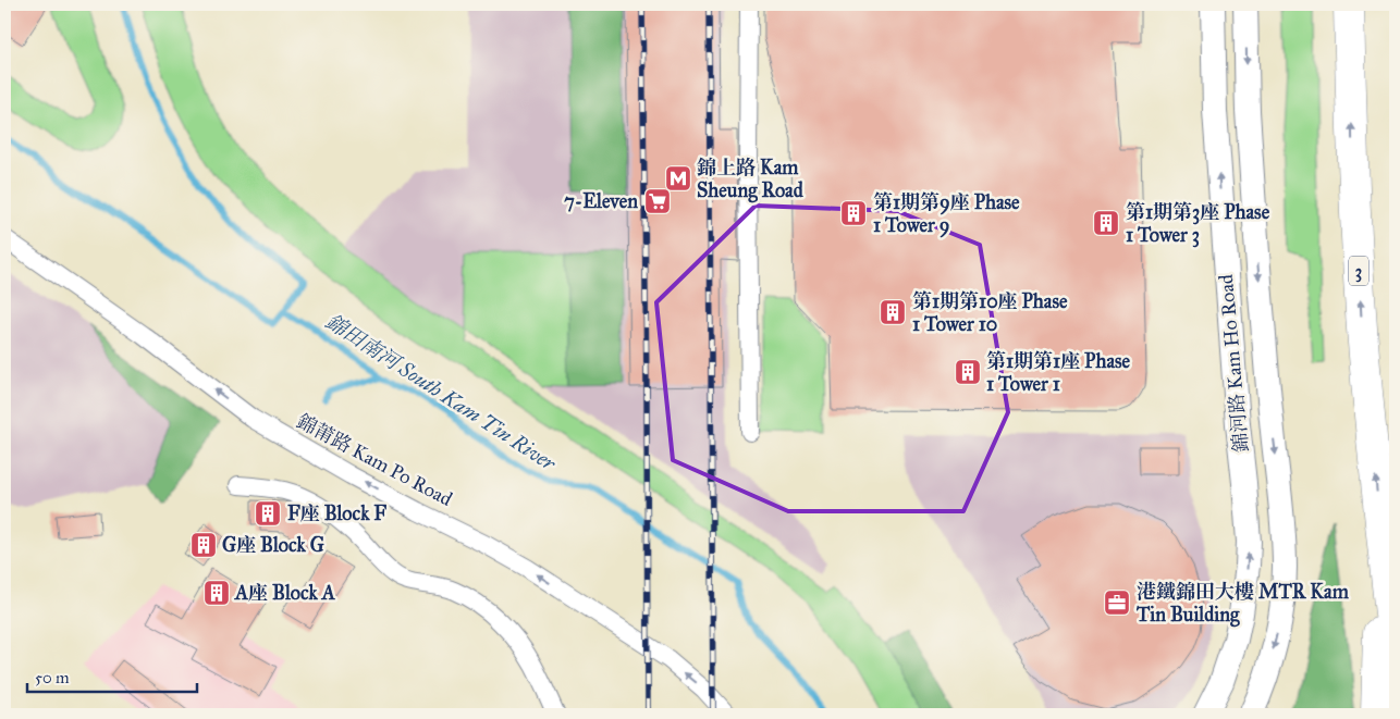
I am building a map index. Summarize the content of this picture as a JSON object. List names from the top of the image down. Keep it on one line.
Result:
{"streets":{"highway":["3"],"main road":["錦河路 Kam Ho Road"],"street":["錦莆路 Kam Po Road"]},"water":["錦田南河 South Kam Tin River"],"places":{"metro station":["錦上路 Kam Sheung Road"],"supermarket":["7-Eleven"],"building":["第1期第9座 Phase 1 Tower 9","第1期第3座 Phase 1 Tower 3","第1期第10座 Phase 1 Tower 10","第1期第1座 Phase 1 Tower 1","F座 Block F","G座 Block G","A座 Block A"],"office":["港鐵錦田大樓 MTR Kam Tin Building"]},"scale_bar":"50 m"}
